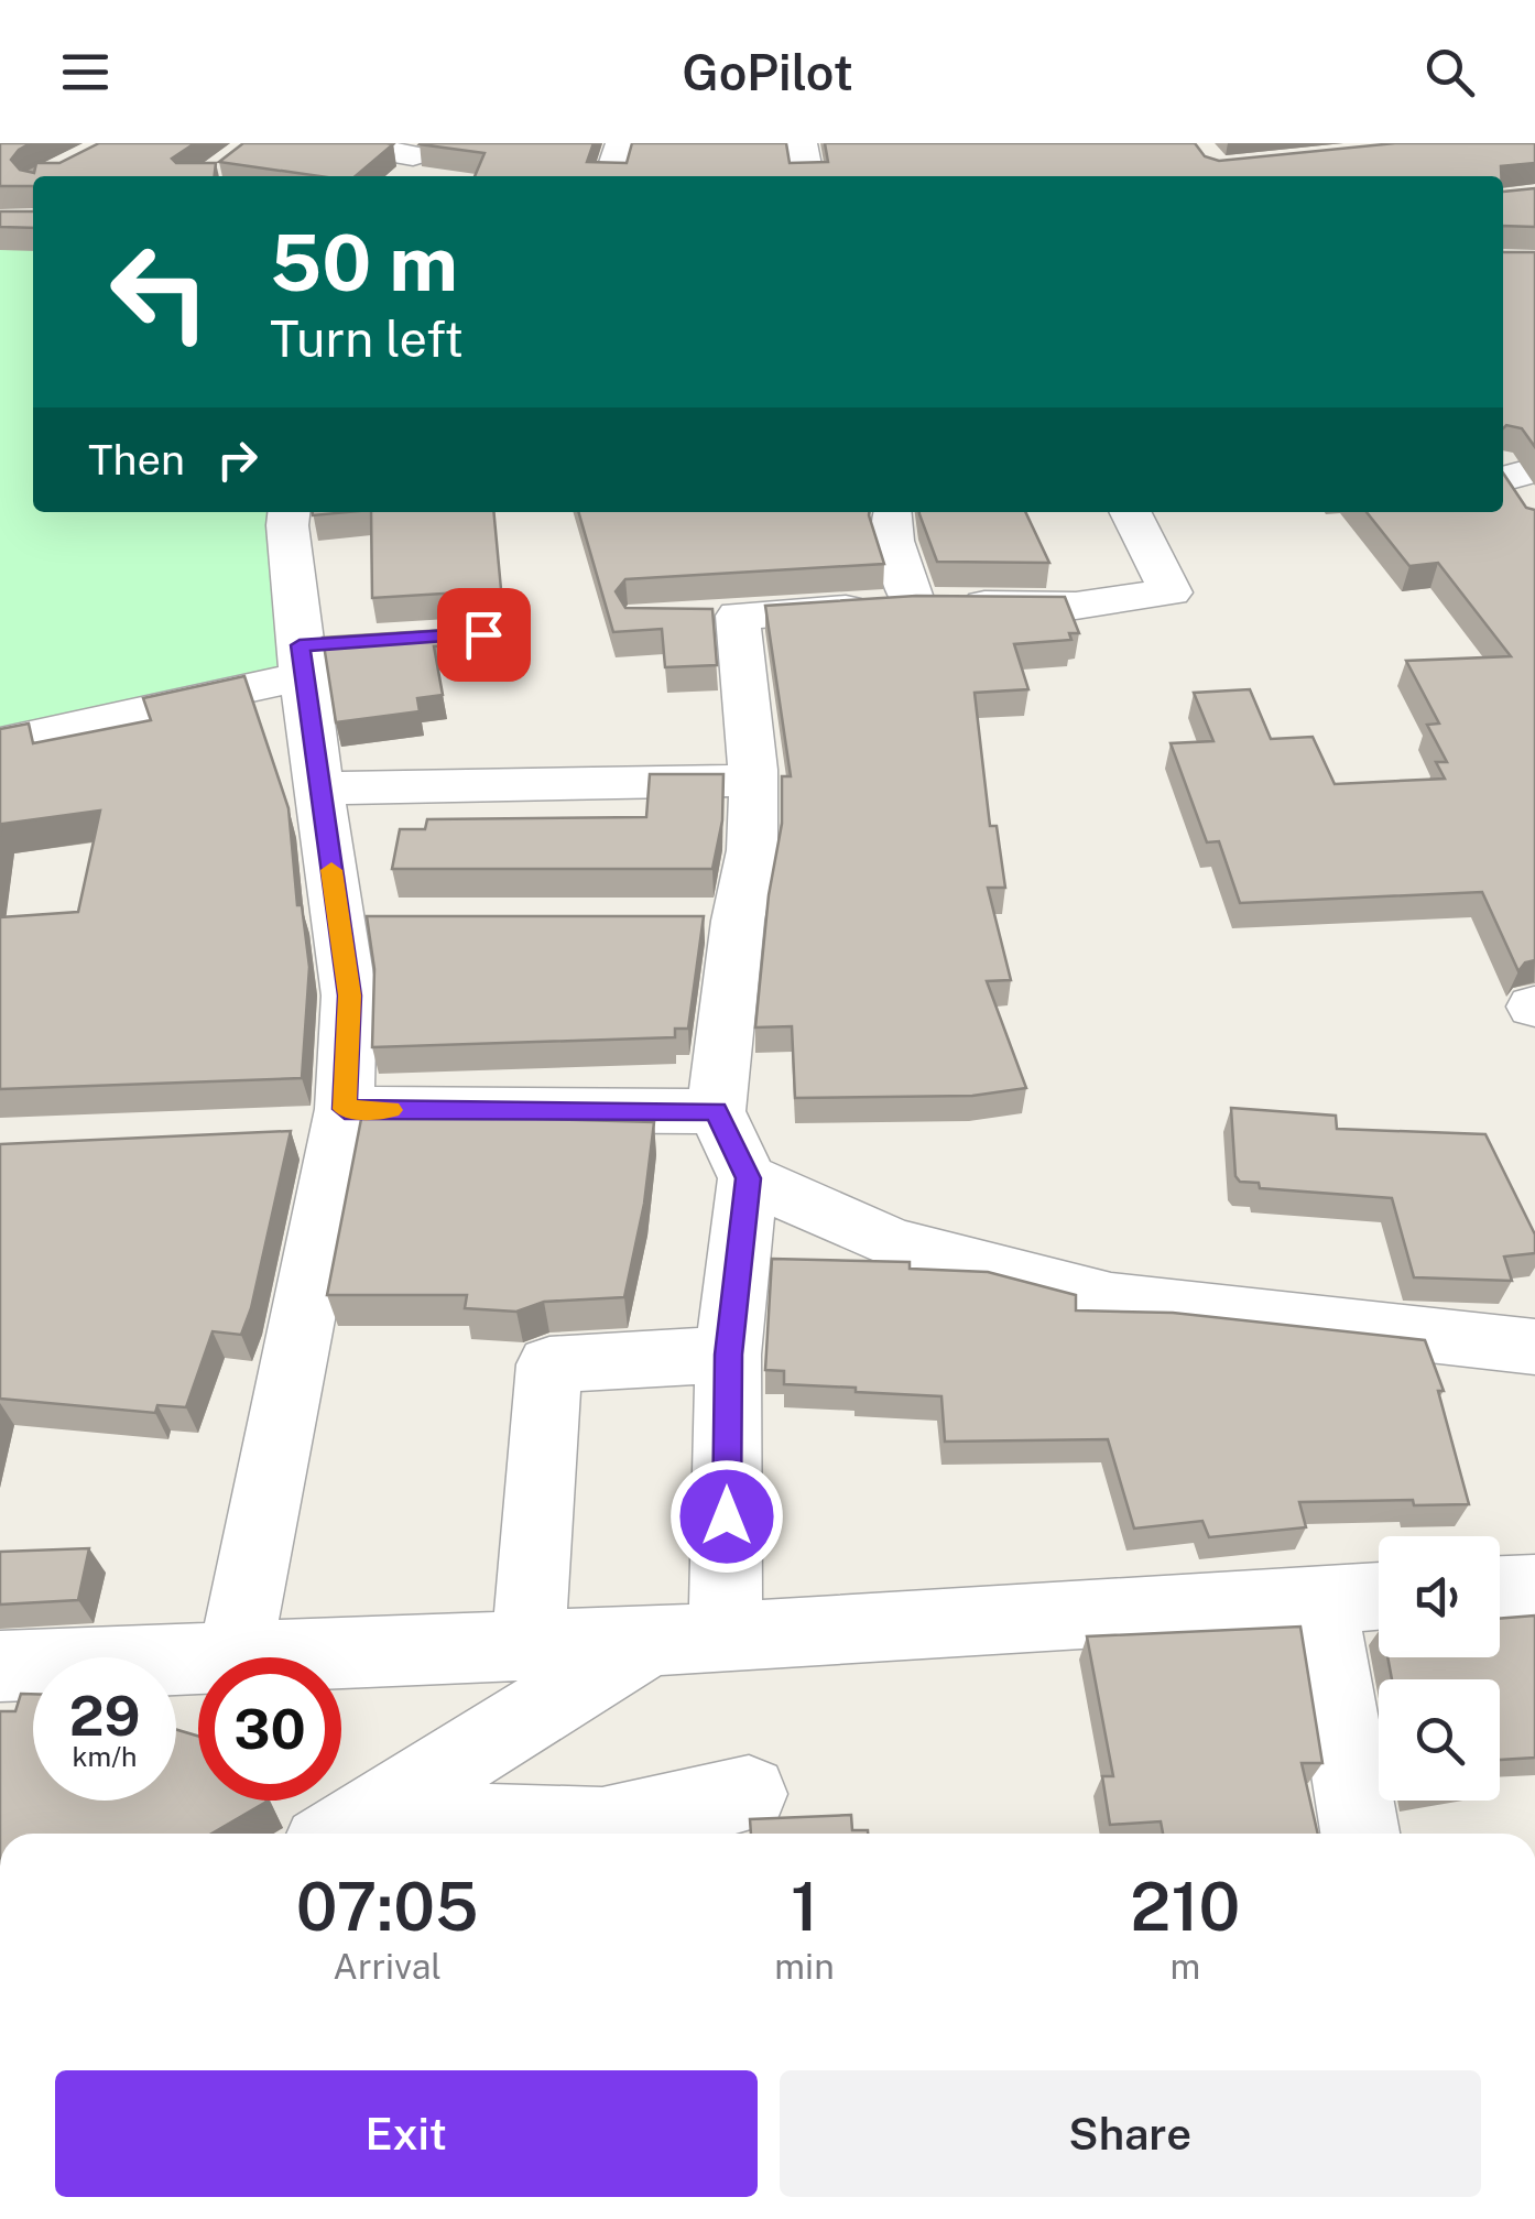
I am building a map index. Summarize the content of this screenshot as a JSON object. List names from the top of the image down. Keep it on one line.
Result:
{"page":{"header":"GoPilot","turn":["50 m","Turn left"],"then":"Then","speed":"29 km/h","limit":"30","eta":["07:05","Arrival","1","min","210","m"],"buttons":["Exit","Share"]}}
